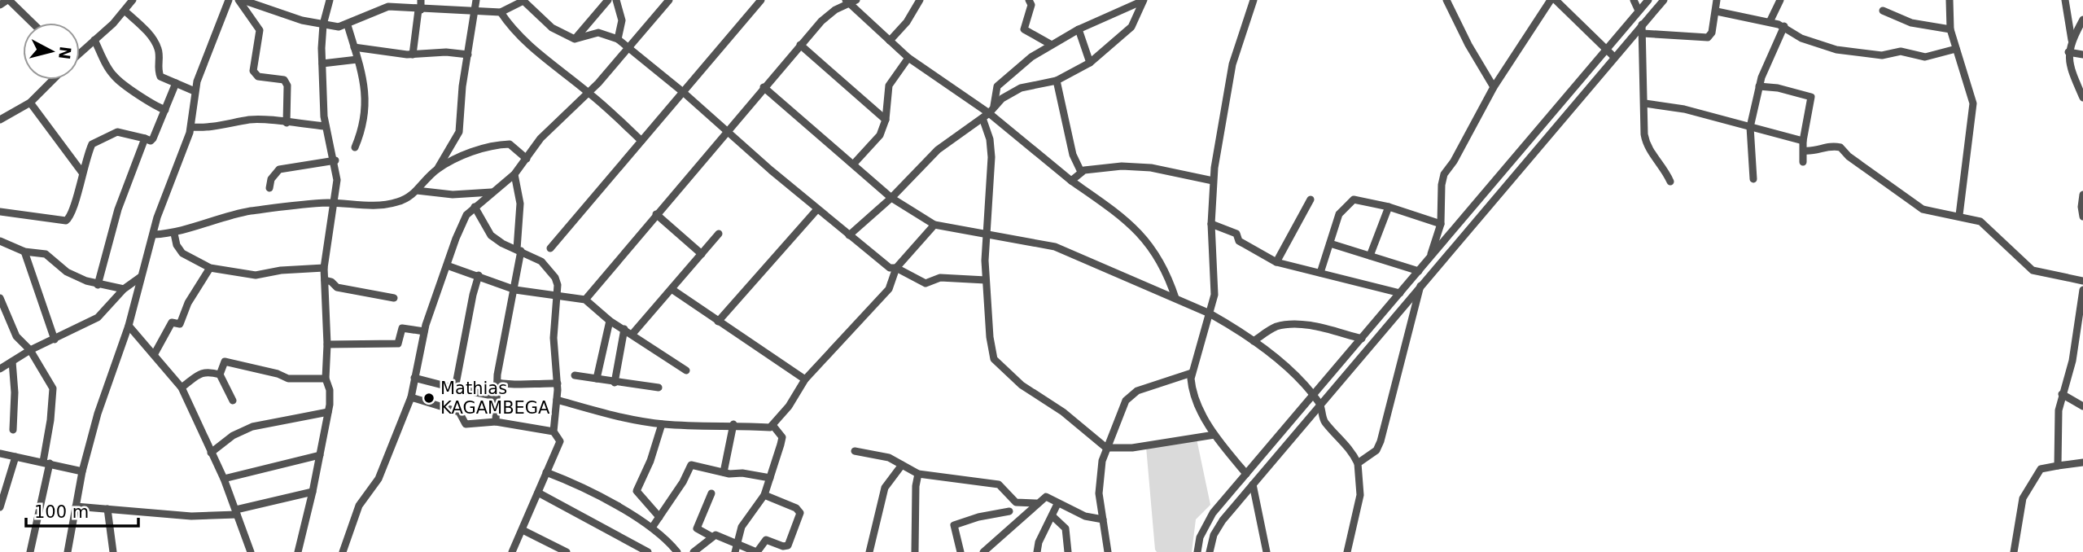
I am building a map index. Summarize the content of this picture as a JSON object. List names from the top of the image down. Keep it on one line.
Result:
{"places":["Mathias KAGAMBEGA"],"scale_bar":"100 m","north":"right"}
